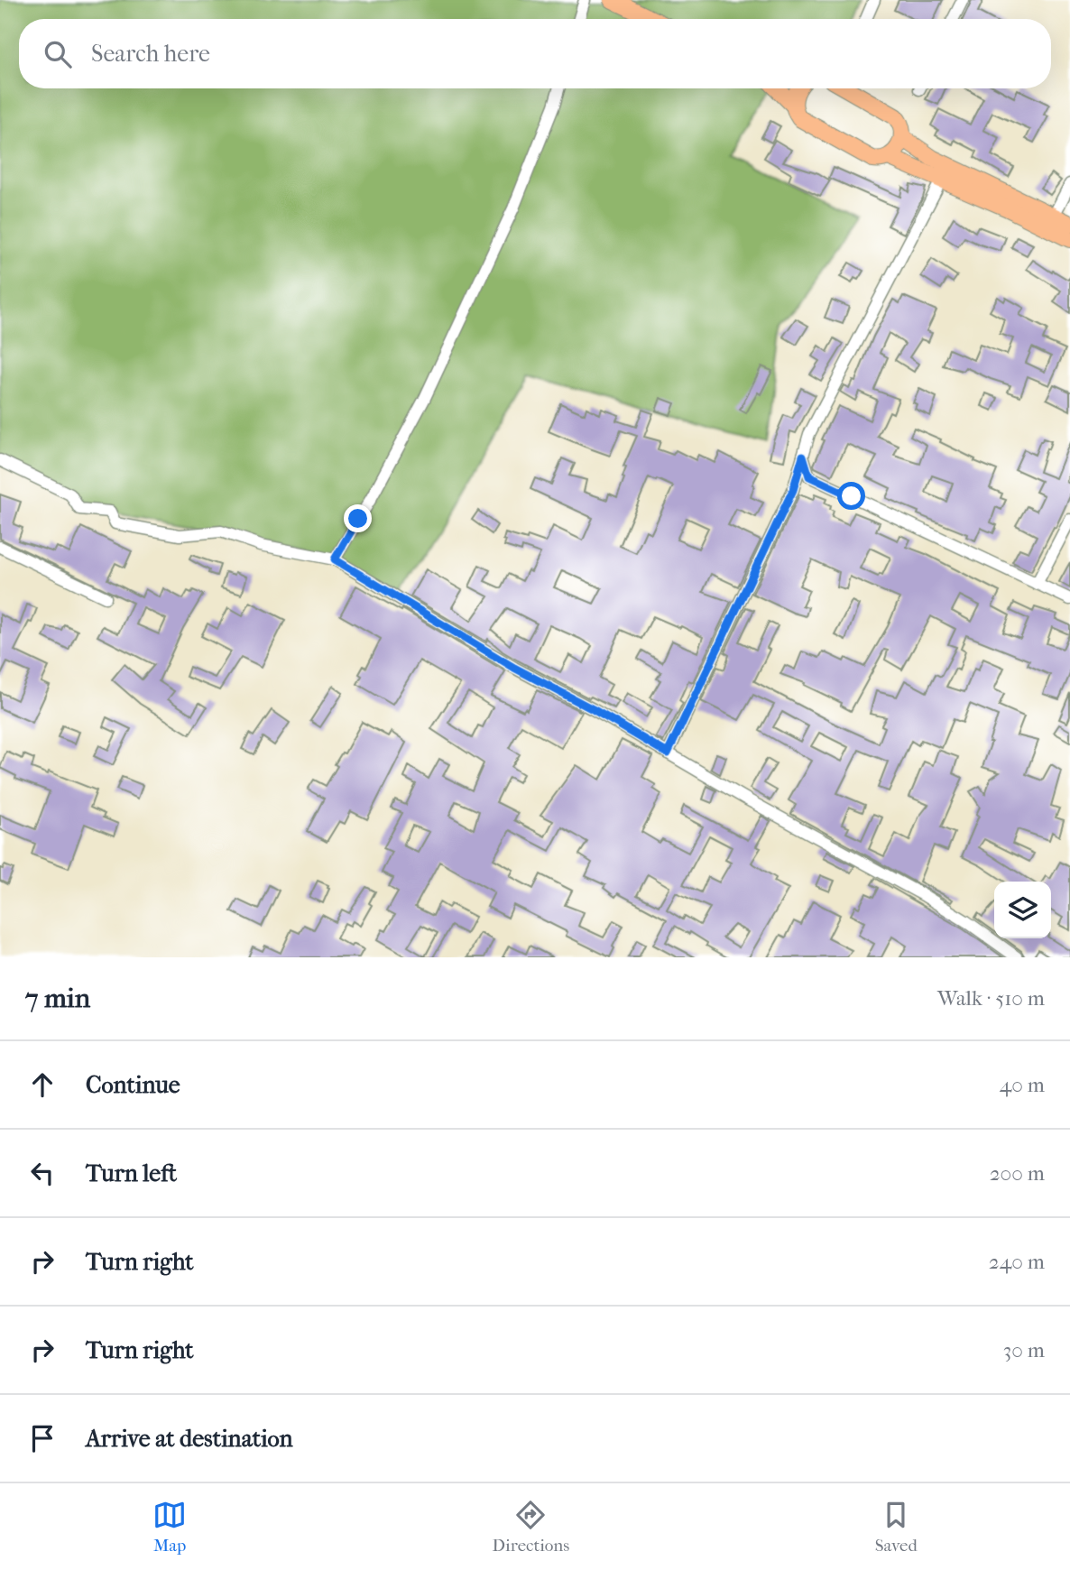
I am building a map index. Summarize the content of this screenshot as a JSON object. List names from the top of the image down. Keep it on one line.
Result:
{"page":{"search":"Search here","heading":["7 min","Walk · 510 m"],"list":[["Continue","40 m"],["Turn left","200 m"],["Turn right","240 m"],["Turn right","30 m"],"Arrive at destination"],"nav":["Map","Directions","Saved"]}}
